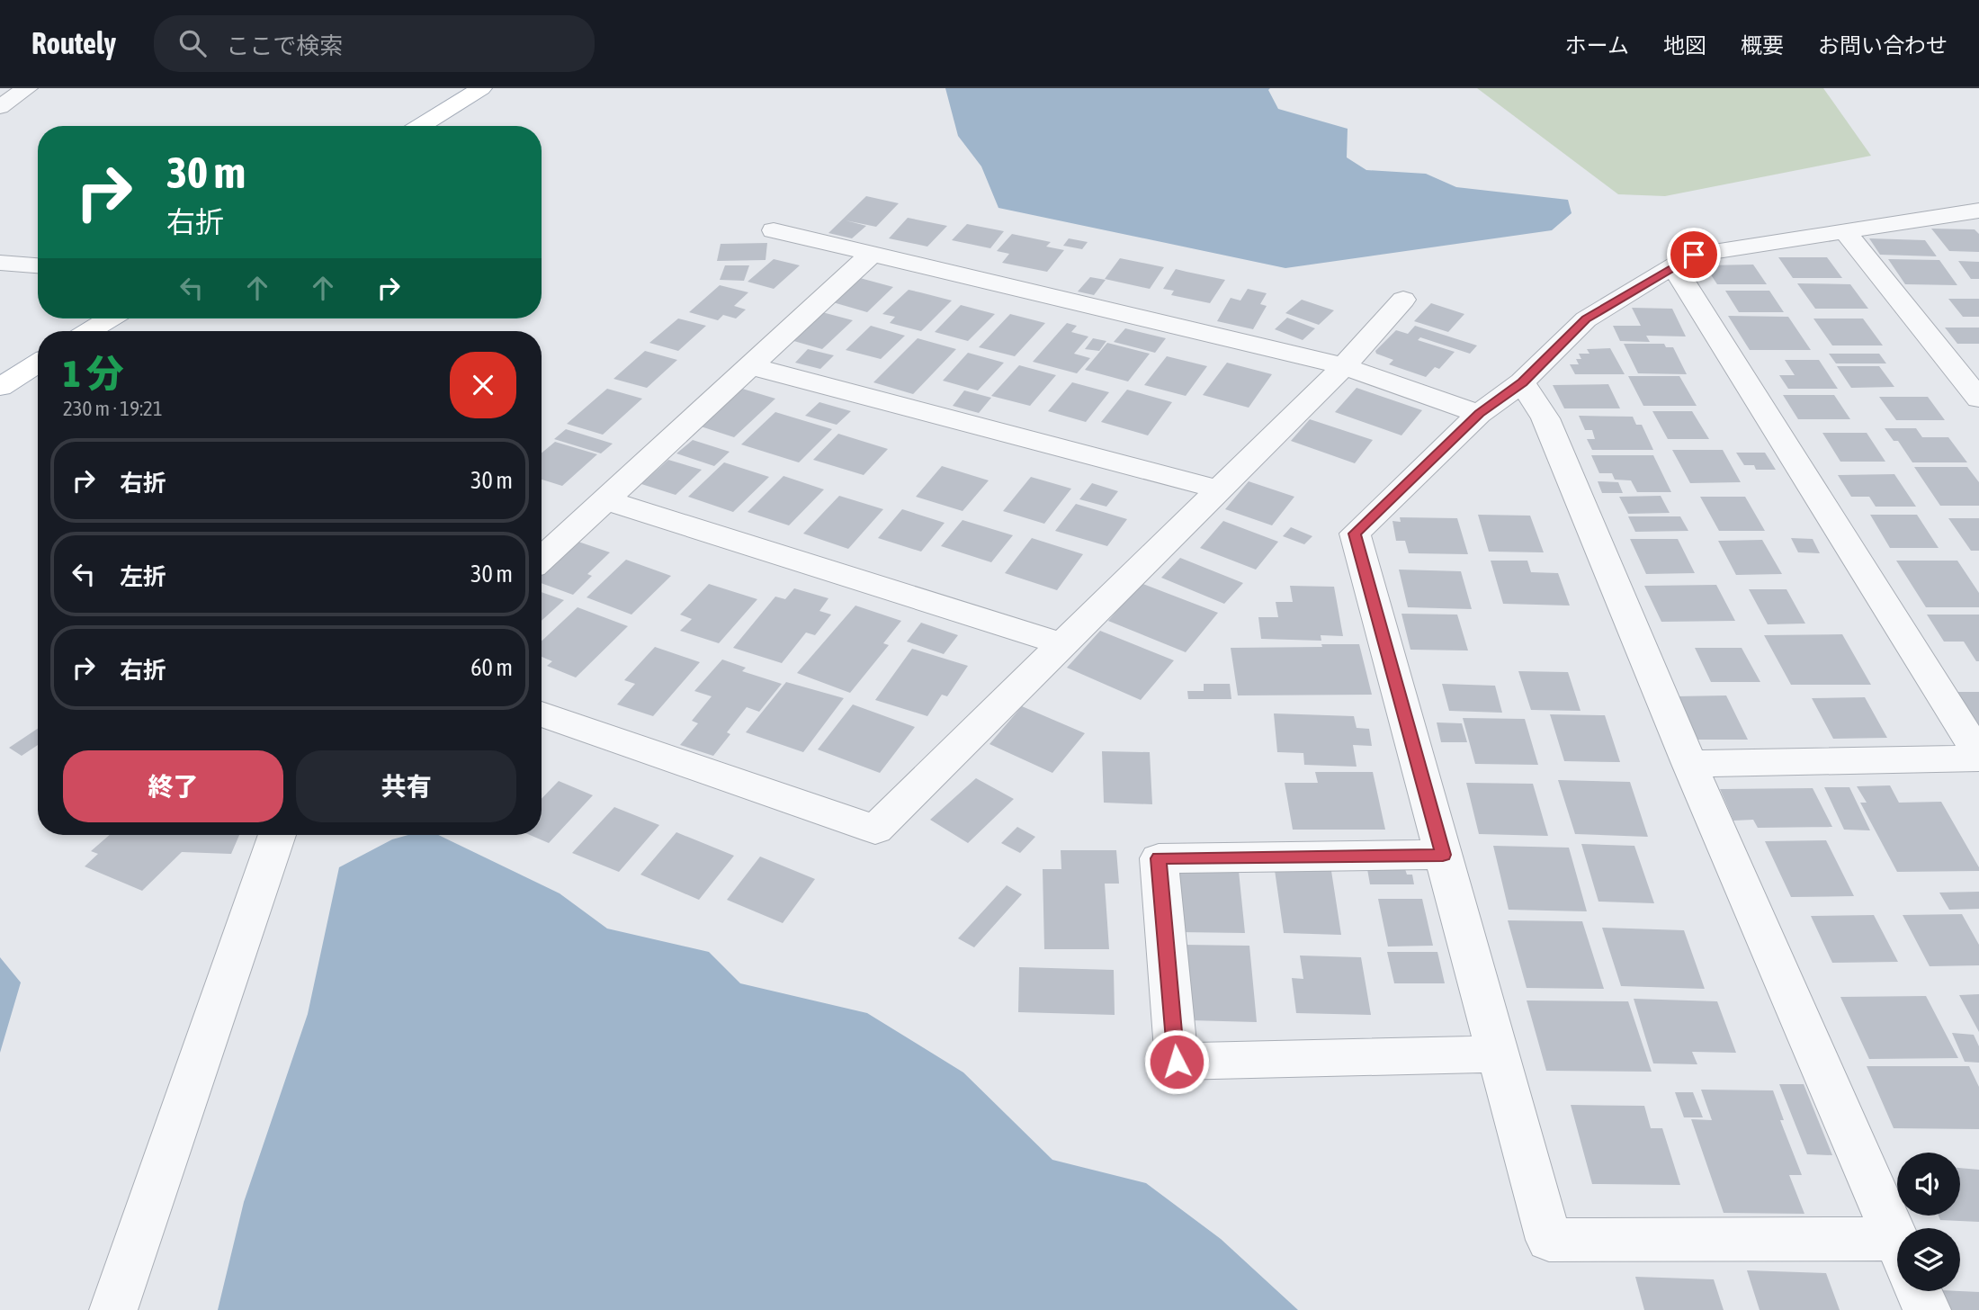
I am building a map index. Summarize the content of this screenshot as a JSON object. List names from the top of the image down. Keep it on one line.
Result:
{"page":{"header":"Routely","search":"ここで検索","nav":["ホーム","地図","概要","お問い合わせ"],"turn":["30 m","右折"],"heading":["1 分","230 m · 19:21"],"list":[{"name":"右折","value":"30 m"},{"name":"左折","value":"30 m"},{"name":"右折","value":"60 m"}],"buttons":["終了","共有"]}}
